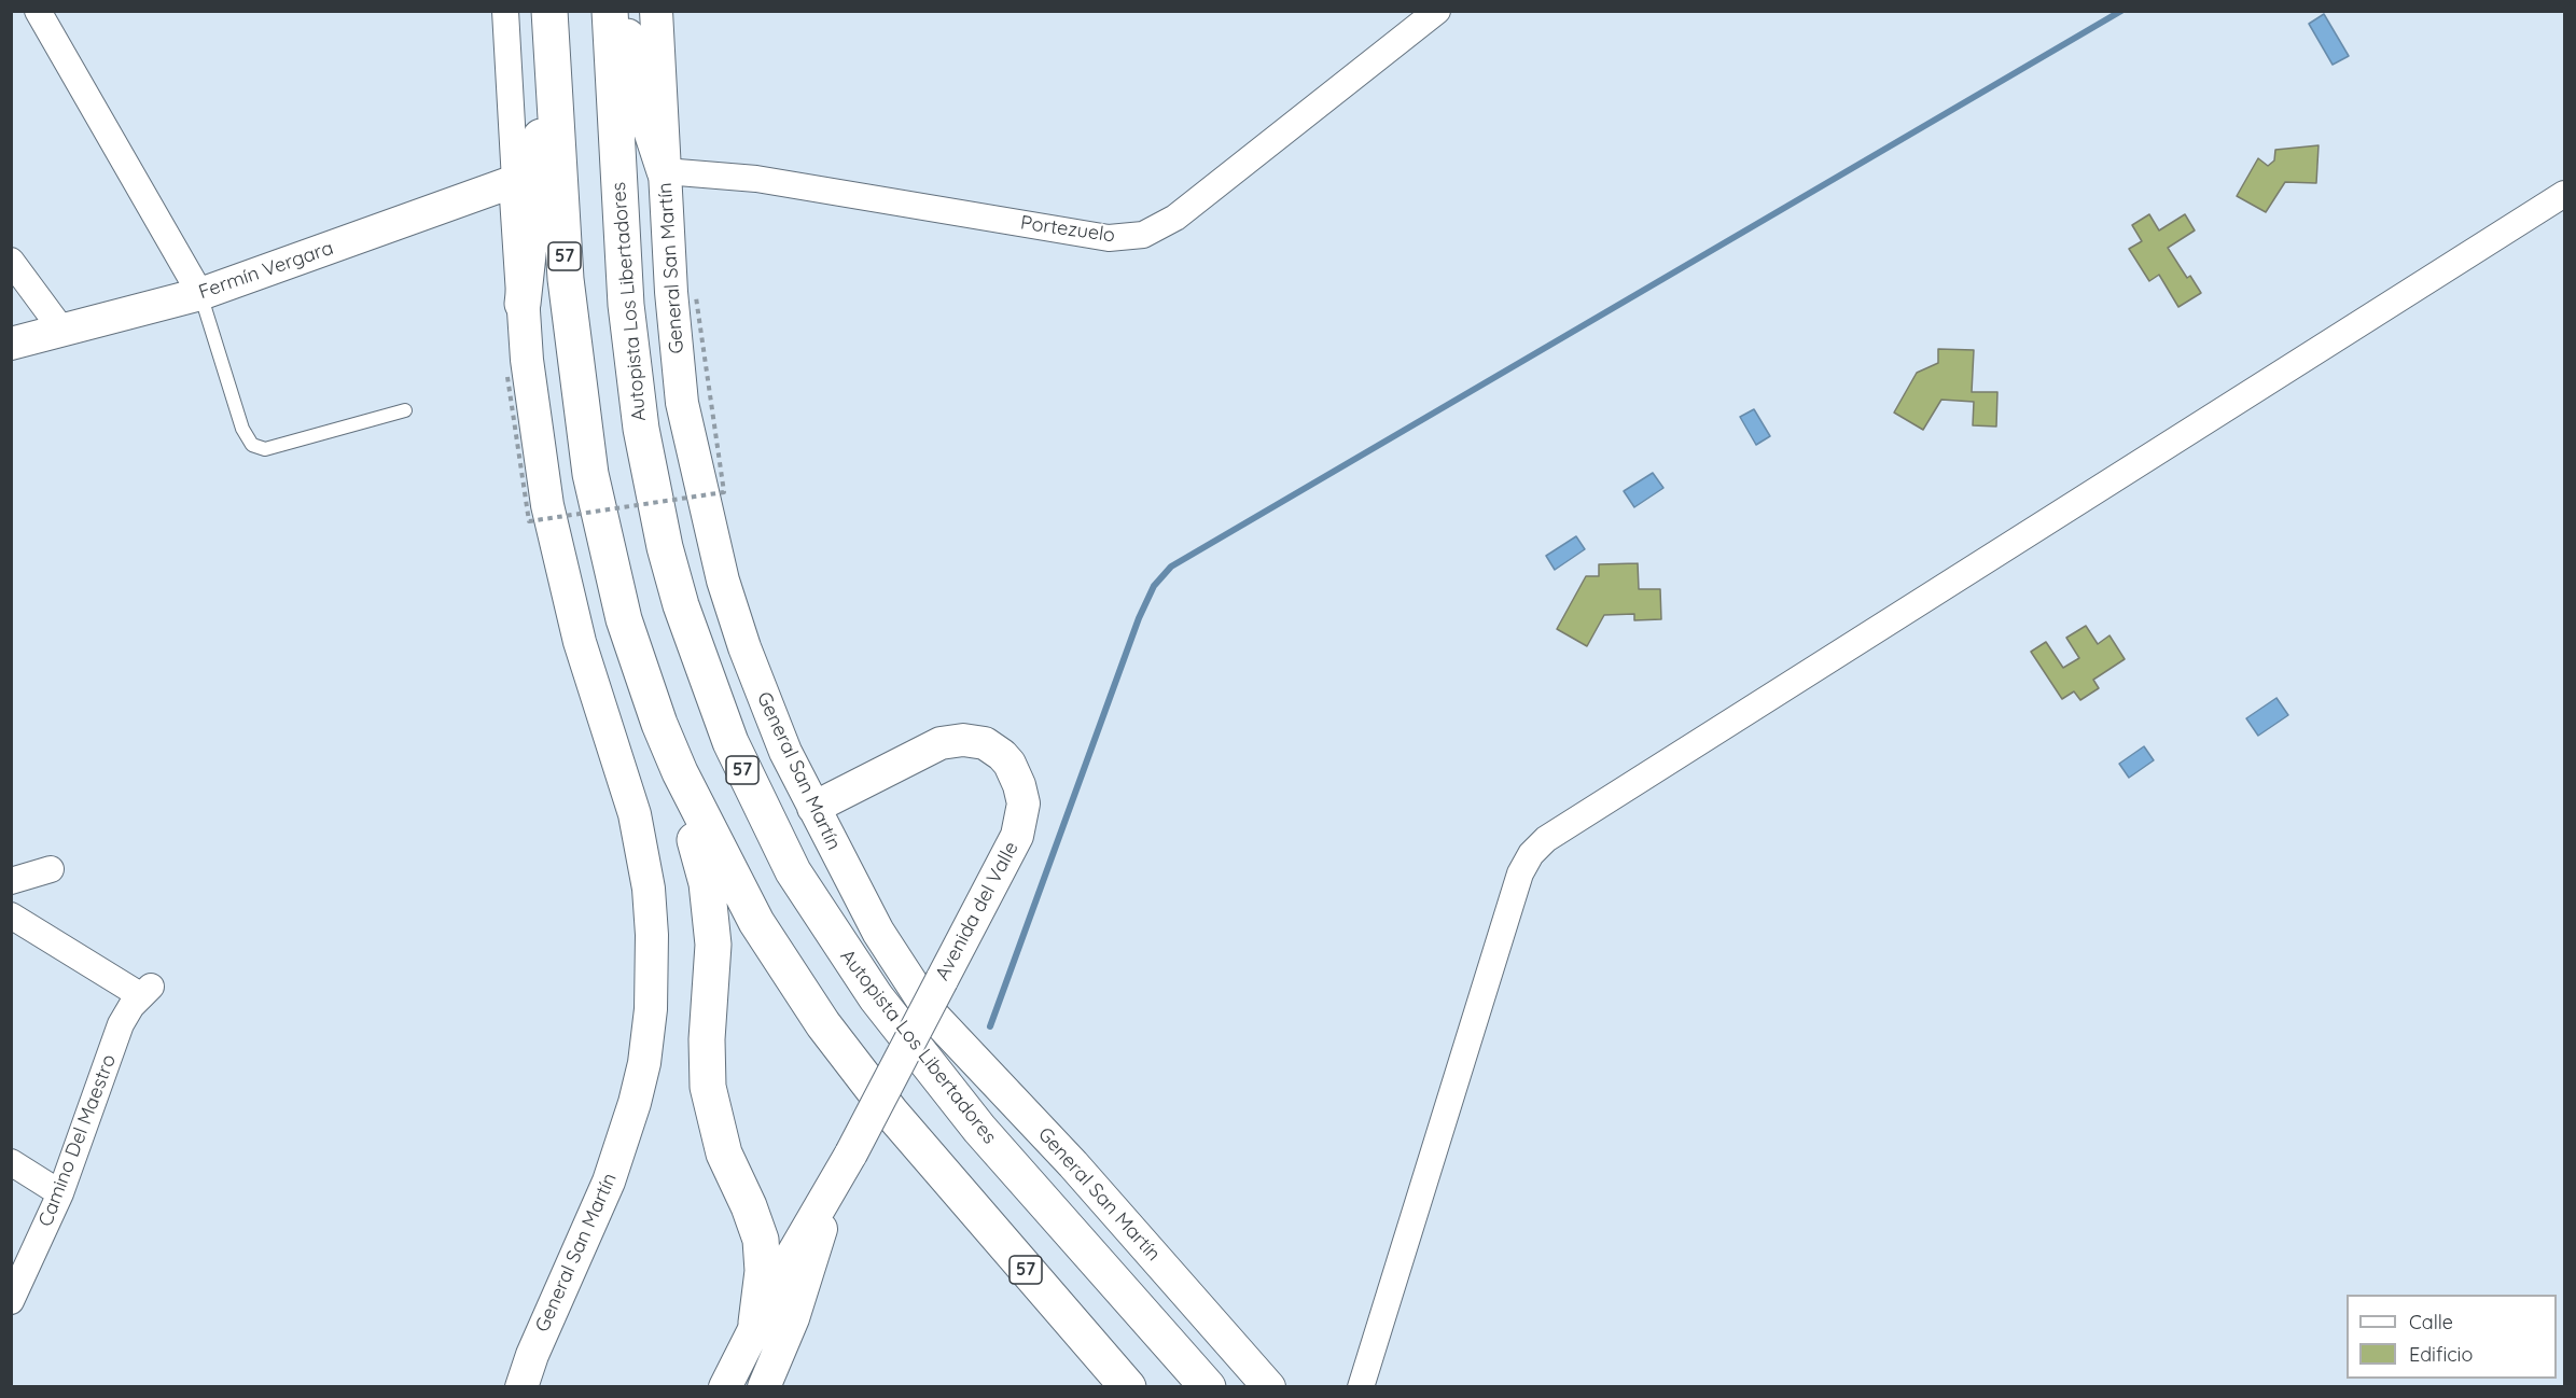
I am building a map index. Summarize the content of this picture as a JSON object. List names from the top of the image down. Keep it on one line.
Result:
{"streets":{"highway":["57","Autopista Los Libertadores"],"street":["Portezuelo","General San Martín","Fermín Vergara","Avenida del Valle","Camino Del Maestro"]},"crossings":[["Portezuelo","General San Martín"],["General San Martín","Fermín Vergara"],["General San Martín","Avenida del Valle"]],"legend":["Calle","Edificio"]}
